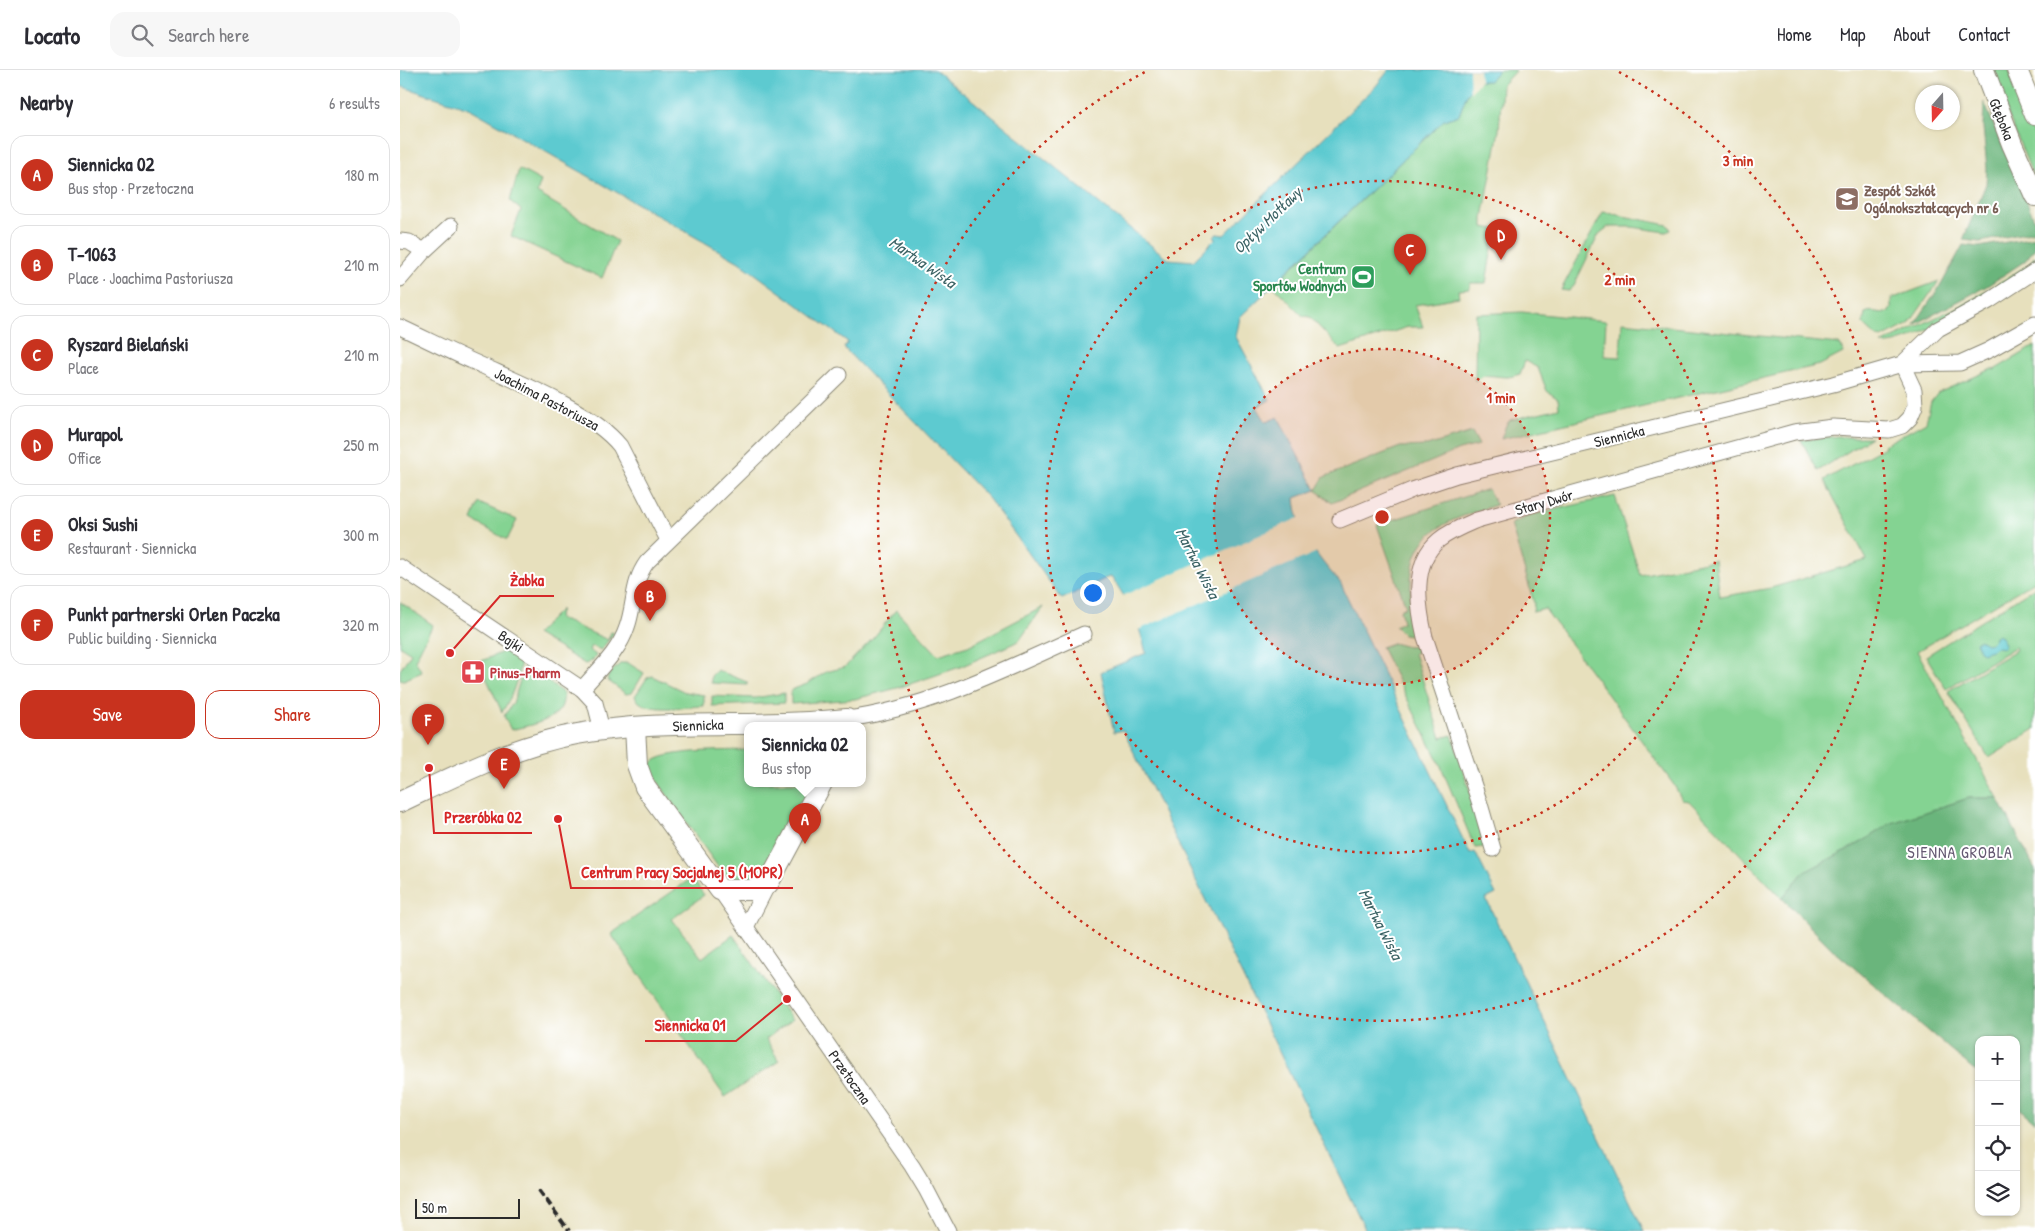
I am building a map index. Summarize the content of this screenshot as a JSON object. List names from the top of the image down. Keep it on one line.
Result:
{"streets":{"street":["Głęboka","Joachima Pastoriusza","Siennicka","Stary Dwór","Bajki","Przetoczna"]},"crossings":[["Siennicka","Stary Dwór"],["Siennicka","Bajki"],["Siennicka","Przetoczna"]],"districts":["SIENNA GROBLA"],"water":["Opływ Motławy","Martwa Wisła"],"places":{"school or university":["Zespół Szkół Ogólnokształcących nr 6"],"sports":["Centrum Sportów Wodnych"],"other":["Żabka","Przeróbka 02","Centrum Pracy Socjalnej 5 (MOPR)","Siennicka 01"],"pharmacy":["Pinus-Pharm"]},"scale_bar":"50 m","north":"bottom","page":{"header":"Locato","search":"Search here","nav":["Home","Map","About","Contact"],"heading":["Nearby","6 results"],"list":[{"mark":"A","name":"Siennicka 02","note":"Bus stop · Przetoczna","value":"180 m"},{"mark":"B","name":"T-1063","note":"Place · Joachima Pastoriusza","value":"210 m"},{"mark":"C","name":"Ryszard Bielański","note":"Place","value":"210 m"},{"mark":"D","name":"Murapol","note":"Office","value":"250 m"},{"mark":"E","name":"Oksi Sushi","note":"Restaurant · Siennicka","value":"300 m"},{"mark":"F","name":"Punkt partnerski Orlen Paczka","note":"Public building · Siennicka","value":"320 m"}],"pins":["D","C","B","F","E","A"],"buttons":["Save","Share"],"popup":["Siennicka 02","Bus stop"],"map_buttons":["+","−"],"scale":"50 m"},"rings":["3 min","2 min","1 min"]}
